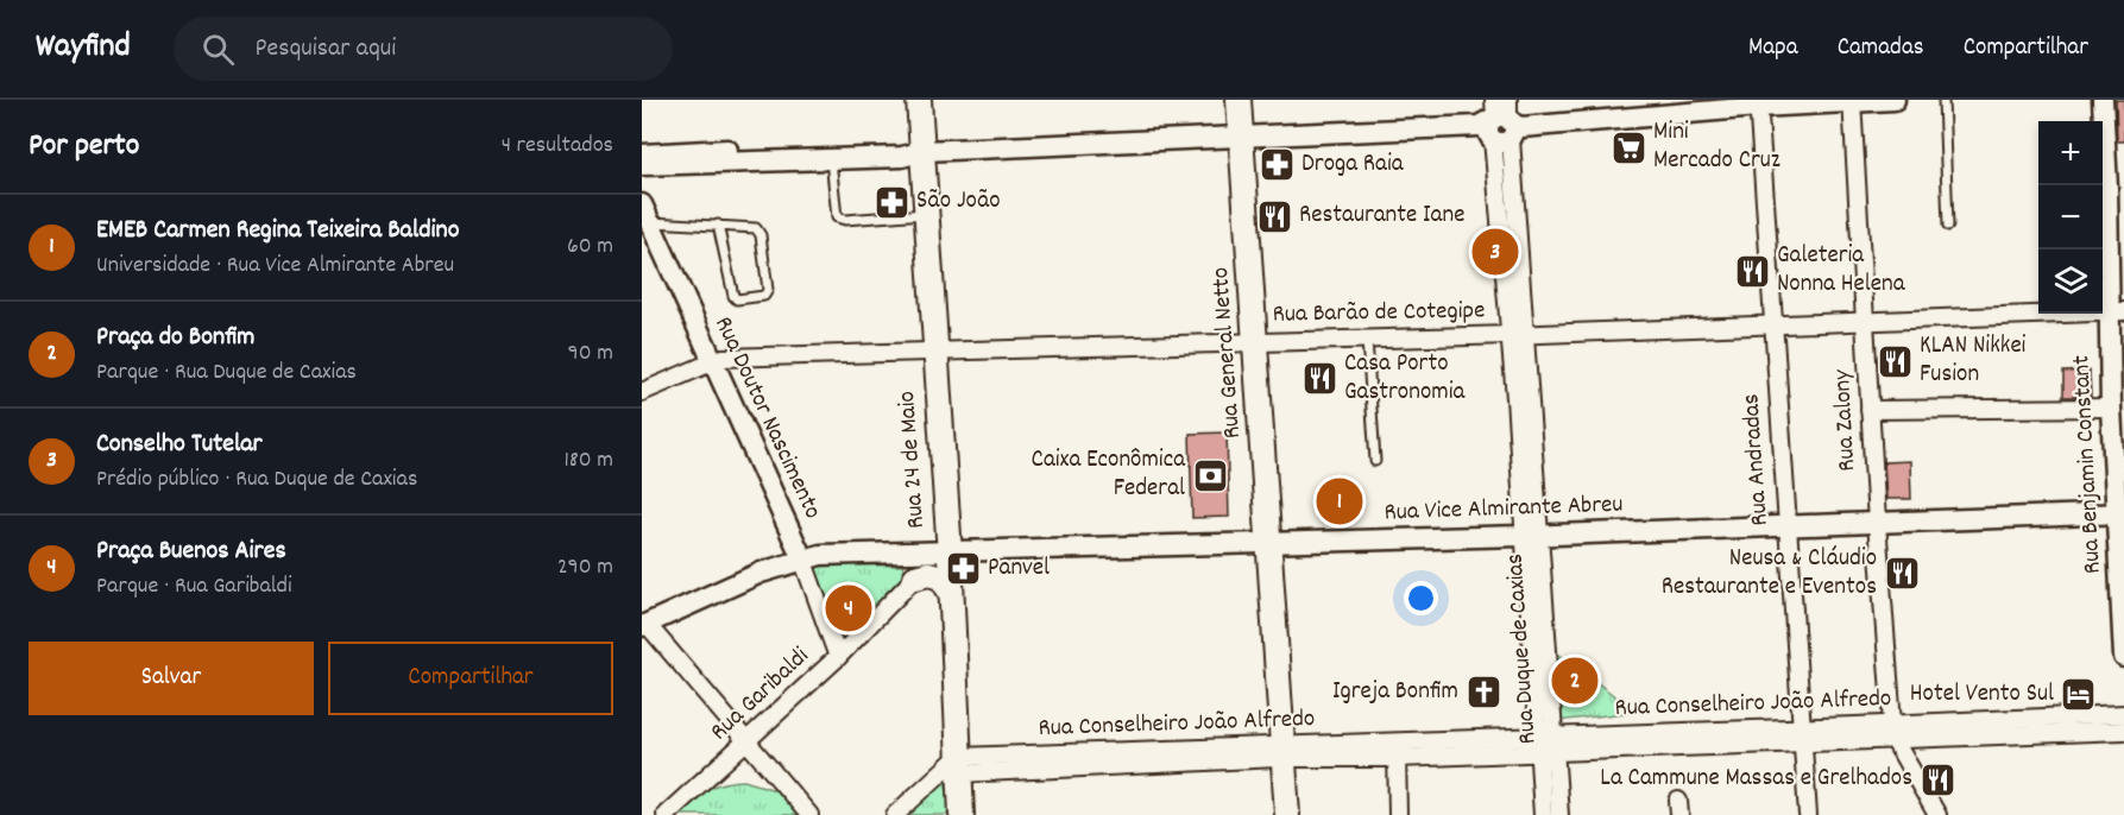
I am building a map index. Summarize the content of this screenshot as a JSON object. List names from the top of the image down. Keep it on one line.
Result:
{"streets":{"main road":["Rua General Netto","Rua 24 de Maio"],"street":["Rua Barão de Cotegipe","Rua Doutor Nascimento","Rua Zalony","Rua Andradas","Rua Benjamin Constant","Rua Vice Almirante Abreu","Rua Duque de Caxias","Rua Garibaldi","Rua Conselheiro João Alfredo"]},"crossings":[["Rua Barão de Cotegipe","Rua General Netto"],["Rua Barão de Cotegipe","Rua Doutor Nascimento"],["Rua Barão de Cotegipe","Rua Zalony"],["Rua Barão de Cotegipe","Rua 24 de Maio"],["Rua Barão de Cotegipe","Rua Andradas"],["Rua Barão de Cotegipe","Rua Benjamin Constant"],["Rua Barão de Cotegipe","Rua Duque de Caxias"],["Rua General Netto","Rua Vice Almirante Abreu"],["Rua General Netto","Rua Conselheiro João Alfredo"],["Rua Doutor Nascimento","Rua Vice Almirante Abreu"],["Rua Doutor Nascimento","Rua Garibaldi"],["Rua Zalony","Rua Vice Almirante Abreu"],["Rua Zalony","Rua Conselheiro João Alfredo"],["Rua 24 de Maio","Rua Vice Almirante Abreu"],["Rua 24 de Maio","Rua Conselheiro João Alfredo"],["Rua Andradas","Rua Vice Almirante Abreu"],["Rua Andradas","Rua Conselheiro João Alfredo"],["Rua Benjamin Constant","Rua Vice Almirante Abreu"],["Rua Vice Almirante Abreu","Rua Duque de Caxias"],["Rua Duque de Caxias","Rua Conselheiro João Alfredo"]],"places":{"supermarket":["Mini Mercado Cruz"],"pharmacy":["Droga Raia","São João","Panvel"],"restaurant":["Restaurante Iane","Galeteria Nonna Helena","KLAN Nikkei Fusion","Casa Porto Gastronomia","Neusa & Cláudio Restaurante e Eventos","La Cammune Massas e Grelhados"],"bank":["Caixa Econômica Federal"],"church":["Igreja Bonfim"],"hotel":["Hotel Vento Sul"]},"page":{"header":"Wayfind","search":"Pesquisar aqui","nav":["Mapa","Camadas","Compartilhar"],"heading":["Por perto","4 resultados"],"map_buttons":["+","−"],"list":[{"mark":"1","name":"EMEB Carmen Regina Teixeira Baldino","note":"Universidade · Rua Vice Almirante Abreu","value":"60 m"},{"mark":"2","name":"Praça do Bonfim","note":"Parque · Rua Duque de Caxias","value":"90 m"},{"mark":"3","name":"Conselho Tutelar","note":"Prédio público · Rua Duque de Caxias","value":"180 m"},{"mark":"4","name":"Praça Buenos Aires","note":"Parque · Rua Garibaldi","value":"290 m"}],"pins":["3","1","4","2"],"buttons":["Salvar","Compartilhar"]}}
